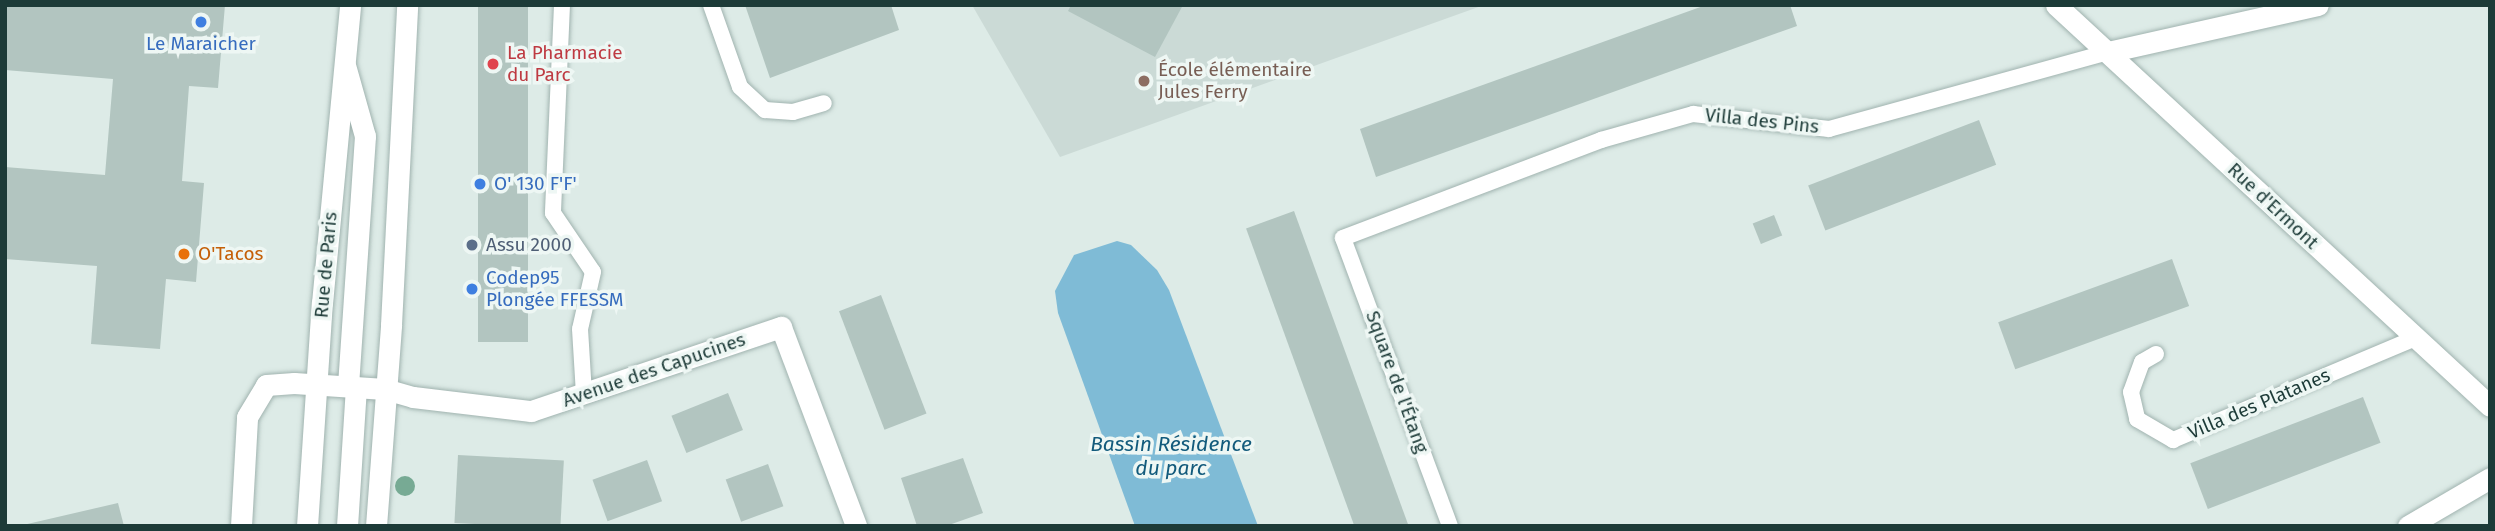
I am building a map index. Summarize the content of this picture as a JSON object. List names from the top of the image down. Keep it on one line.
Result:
{"streets":{"street":["Rue d'Ermont","Rue de Paris","Avenue des Capucines"],"lane":["Villa des Pins","Square de l'Étang","Villa des Platanes"]},"crossings":[["Villa des Pins","Rue d'Ermont"],["Villa des Pins","Square de l'Étang"],["Rue d'Ermont","Villa des Platanes"],["Rue de Paris","Avenue des Capucines"]],"water":["Bassin Résidence du parc"],"places":["Le Maraicher","La Pharmacie du Parc","École élémentaire Jules Ferry","O' 130 F'F'","Assu 2000","O'Tacos","Codep95 Plongée FFESSM"]}
